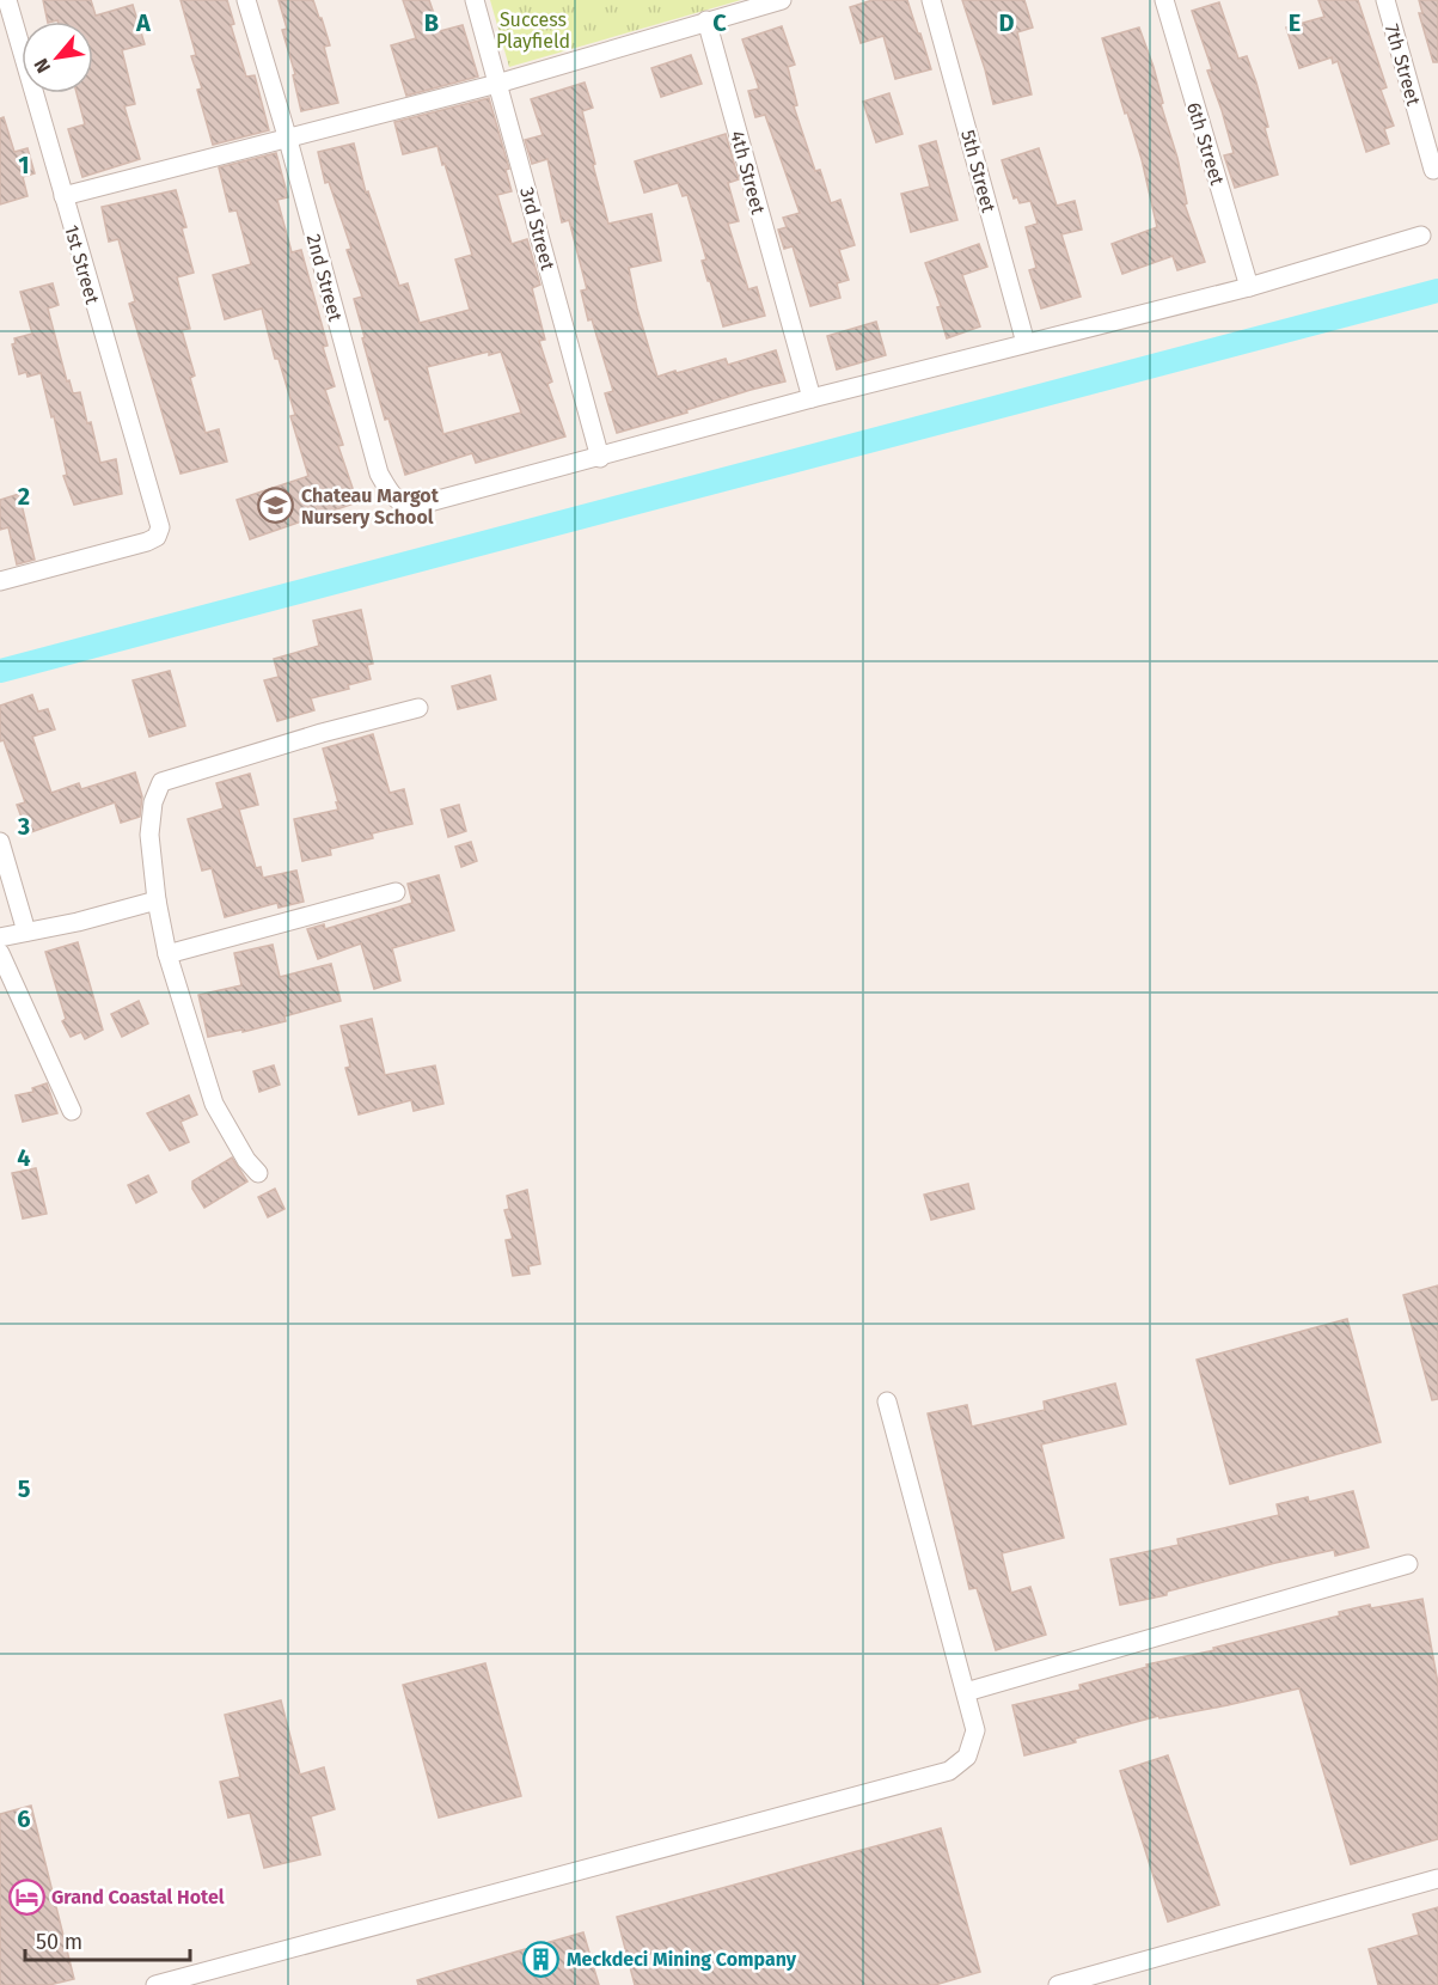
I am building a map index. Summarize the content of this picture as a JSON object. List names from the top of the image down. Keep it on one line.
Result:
{"streets":{"street":["7th Street","6th Street","5th Street","4th Street","3rd Street","1st Street","2nd Street"]},"crossings":[["3rd Street","2nd Street"]],"parks":["Success Playfield"],"places":{"school or university":["Chateau Margot Nursery School"],"hotel":["Grand Coastal Hotel"],"building":["Meckdeci Mining Company"]},"scale_bar":"50 m","north":"bottom left","grid":{"columns":["A","B","C","D","E"],"rows":["1","2","3","4","5","6"]}}
